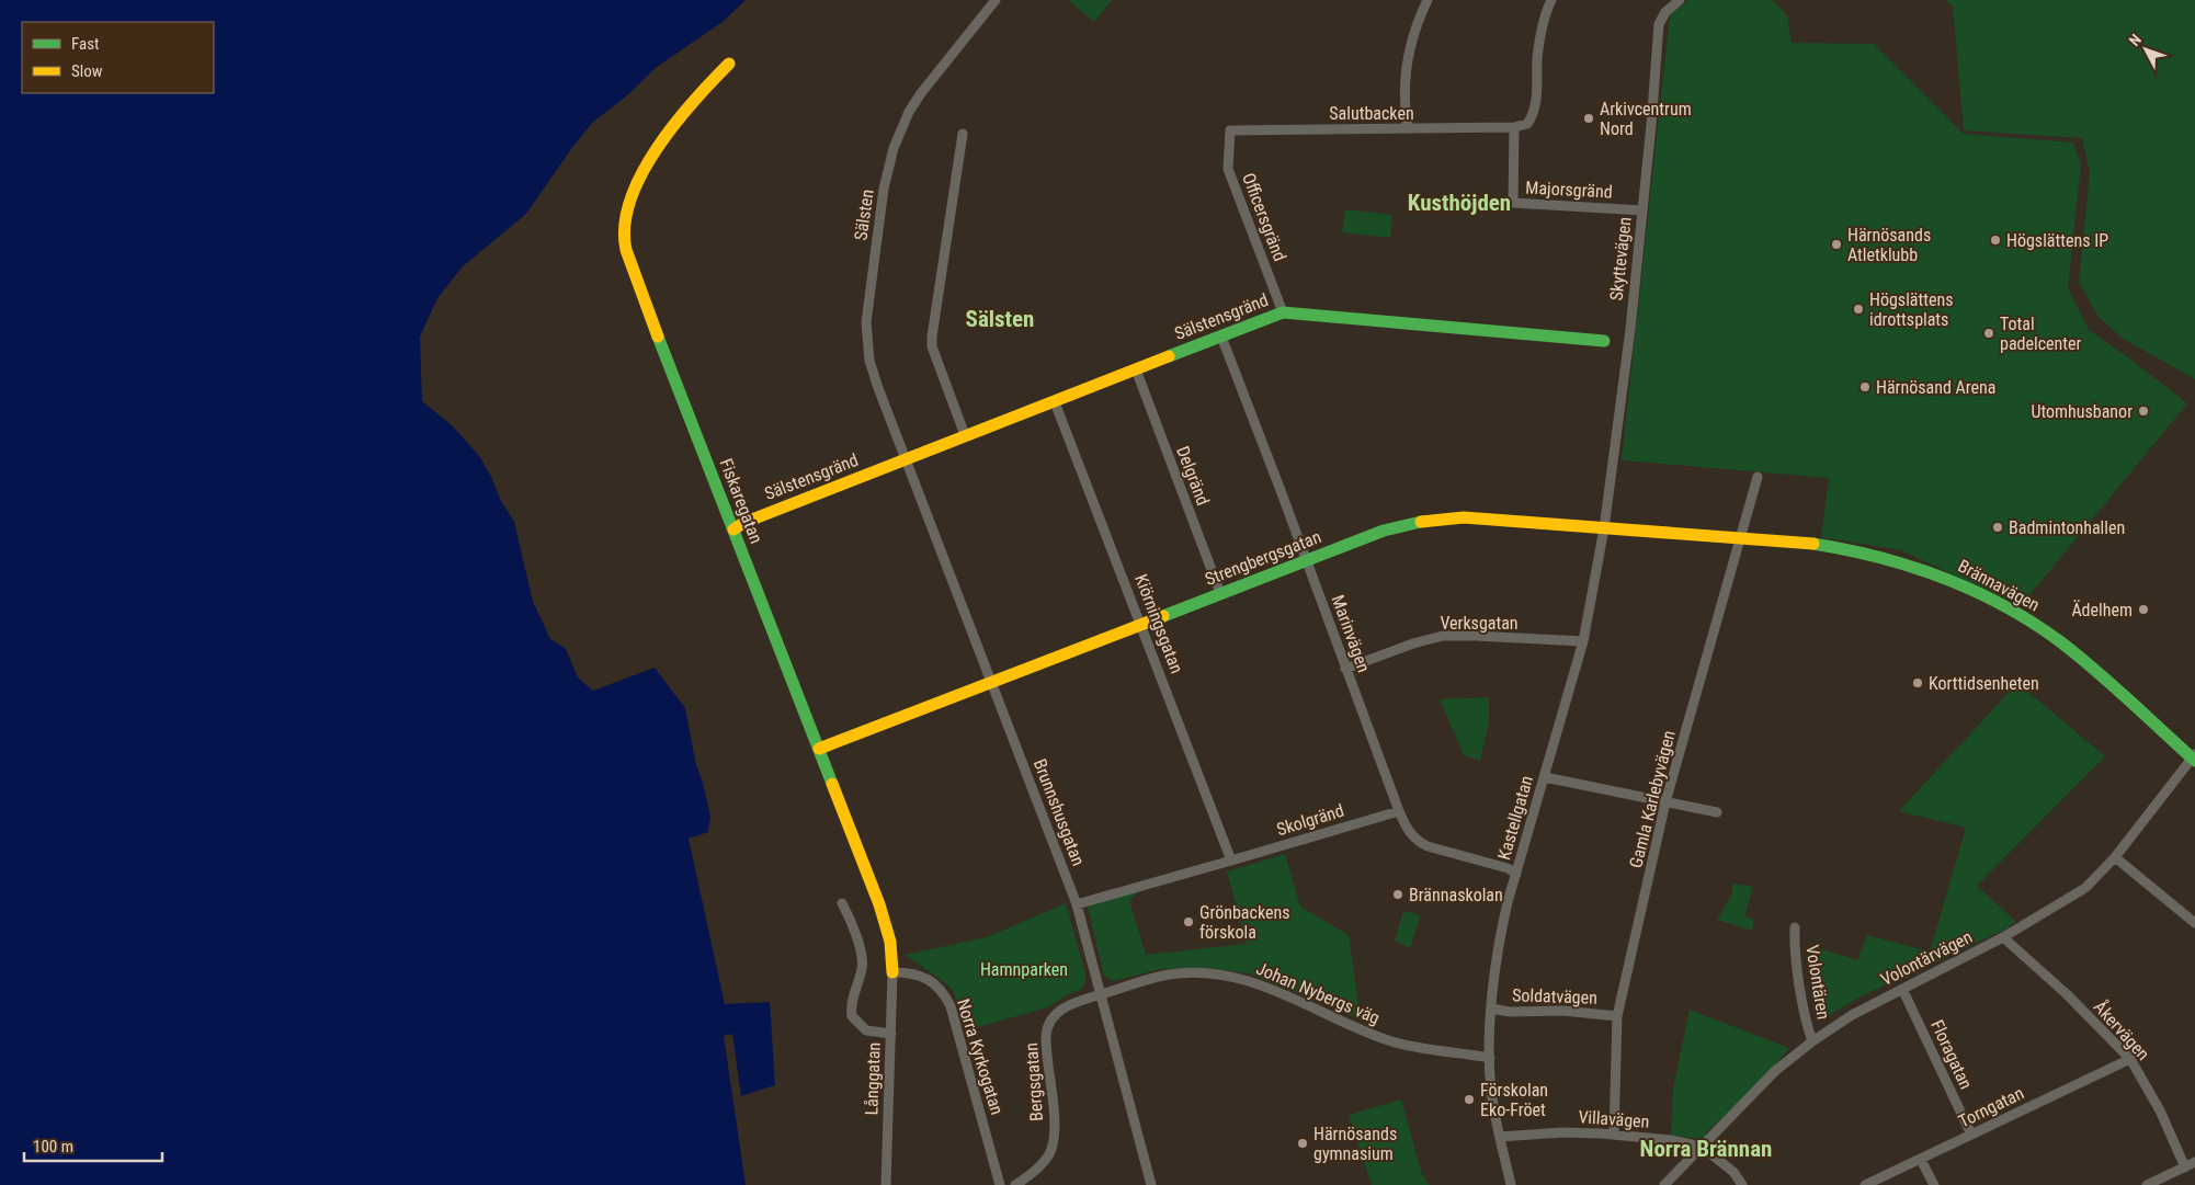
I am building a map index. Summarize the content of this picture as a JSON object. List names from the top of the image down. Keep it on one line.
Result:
{"streets":{"street":["Salutbacken","Majorsgränd","Sälsten","Officersgränd","Skyttevägen","Sälstensgränd","Delgränd","Fiskaregatan","Strengbergsgatan","Brännavägen","Verksgatan","Kiörningsgatan","Marinvägen","Gamla Karlebyvägen","Brunnshusgatan","Kastellgatan","Skolgränd","Volontärvägen","Volontären","Johan Nybergs väg","Soldatvägen","Åkervägen","Floragatan","Norra Kyrkogatan","Långgatan","Bergsgatan","Torngatan","Villavägen"]},"crossings":[["Salutbacken","Majorsgränd"],["Salutbacken","Officersgränd"],["Majorsgränd","Skyttevägen"],["Sälsten","Sälstensgränd"],["Sälsten","Brunnshusgatan"],["Officersgränd","Sälstensgränd"],["Skyttevägen","Strengbergsgatan"],["Skyttevägen","Kastellgatan"],["Sälstensgränd","Delgränd"],["Sälstensgränd","Fiskaregatan"],["Sälstensgränd","Kiörningsgatan"],["Sälstensgränd","Marinvägen"],["Sälstensgränd","Brunnshusgatan"],["Delgränd","Strengbergsgatan"],["Fiskaregatan","Strengbergsgatan"],["Fiskaregatan","Norra Kyrkogatan"],["Fiskaregatan","Långgatan"],["Strengbergsgatan","Brännavägen"],["Strengbergsgatan","Kiörningsgatan"],["Strengbergsgatan","Marinvägen"],["Strengbergsgatan","Gamla Karlebyvägen"],["Strengbergsgatan","Brunnshusgatan"],["Strengbergsgatan","Kastellgatan"],["Brännavägen","Gamla Karlebyvägen"],["Brännavägen","Volontärvägen"],["Verksgatan","Marinvägen"],["Verksgatan","Kastellgatan"],["Kiörningsgatan","Skolgränd"],["Marinvägen","Kastellgatan"],["Marinvägen","Skolgränd"],["Gamla Karlebyvägen","Soldatvägen"],["Gamla Karlebyvägen","Villavägen"],["Brunnshusgatan","Skolgränd"],["Brunnshusgatan","Johan Nybergs väg"],["Brunnshusgatan","Bergsgatan"],["Kastellgatan","Johan Nybergs väg"],["Kastellgatan","Soldatvägen"],["Kastellgatan","Villavägen"],["Volontärvägen","Volontären"],["Volontärvägen","Åkervägen"],["Volontärvägen","Floragatan"],["Volontärvägen","Villavägen"],["Johan Nybergs väg","Bergsgatan"],["Åkervägen","Torngatan"],["Floragatan","Torngatan"],["Norra Kyrkogatan","Långgatan"]],"districts":["Kusthöjden","Sälsten","Norra Brännan"],"parks":["Hamnparken"],"places":["Arkivcentrum Nord","Högslättens IP","Härnösands Atletklubb","Högslättens idrottsplats","Total padelcenter","Härnösand Arena","Utomhusbanor","Badmintonhallen","Ädelhem","Korttidsenheten","Brännaskolan","Grönbackens förskola","Förskolan Eko-Fröet","Härnösands gymnasium"],"legend":["Fast","Slow"],"scale_bar":"100 m","north":"top left"}
